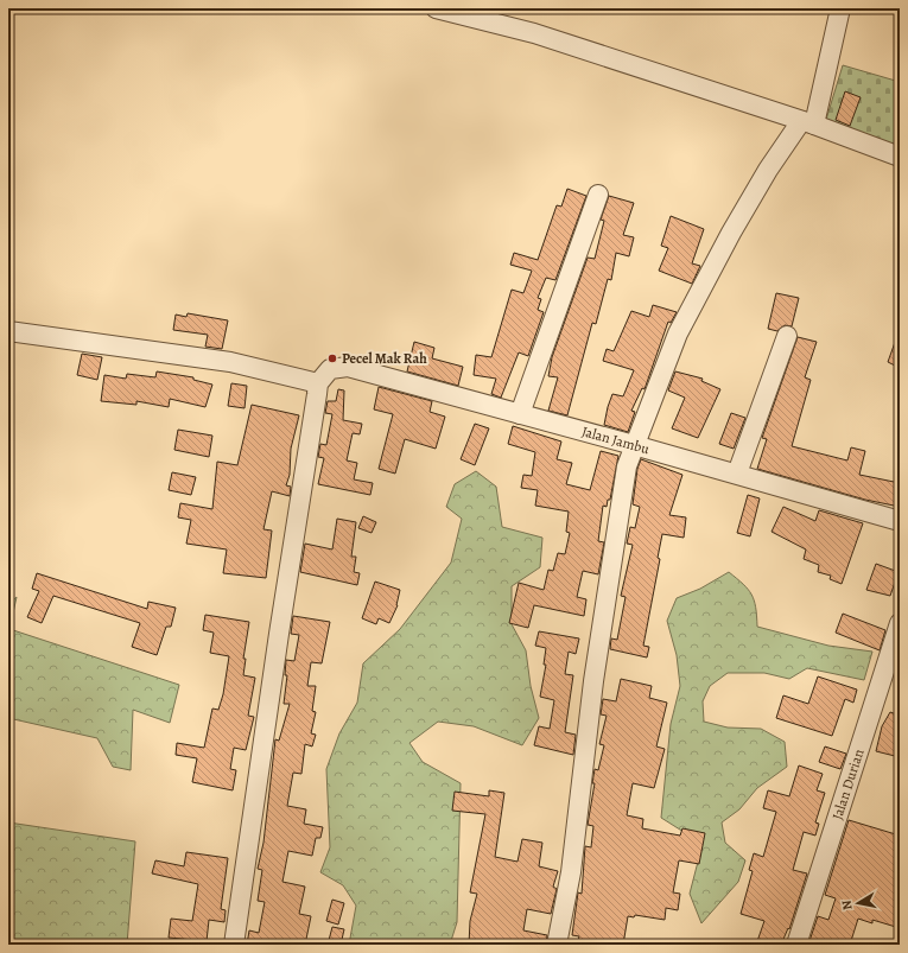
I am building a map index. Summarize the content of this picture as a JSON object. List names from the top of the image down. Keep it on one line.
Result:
{"streets":{"street":["Jalan Jambu","Jalan Durian"]},"places":["Pecel Mak Rah"],"north":"left"}
